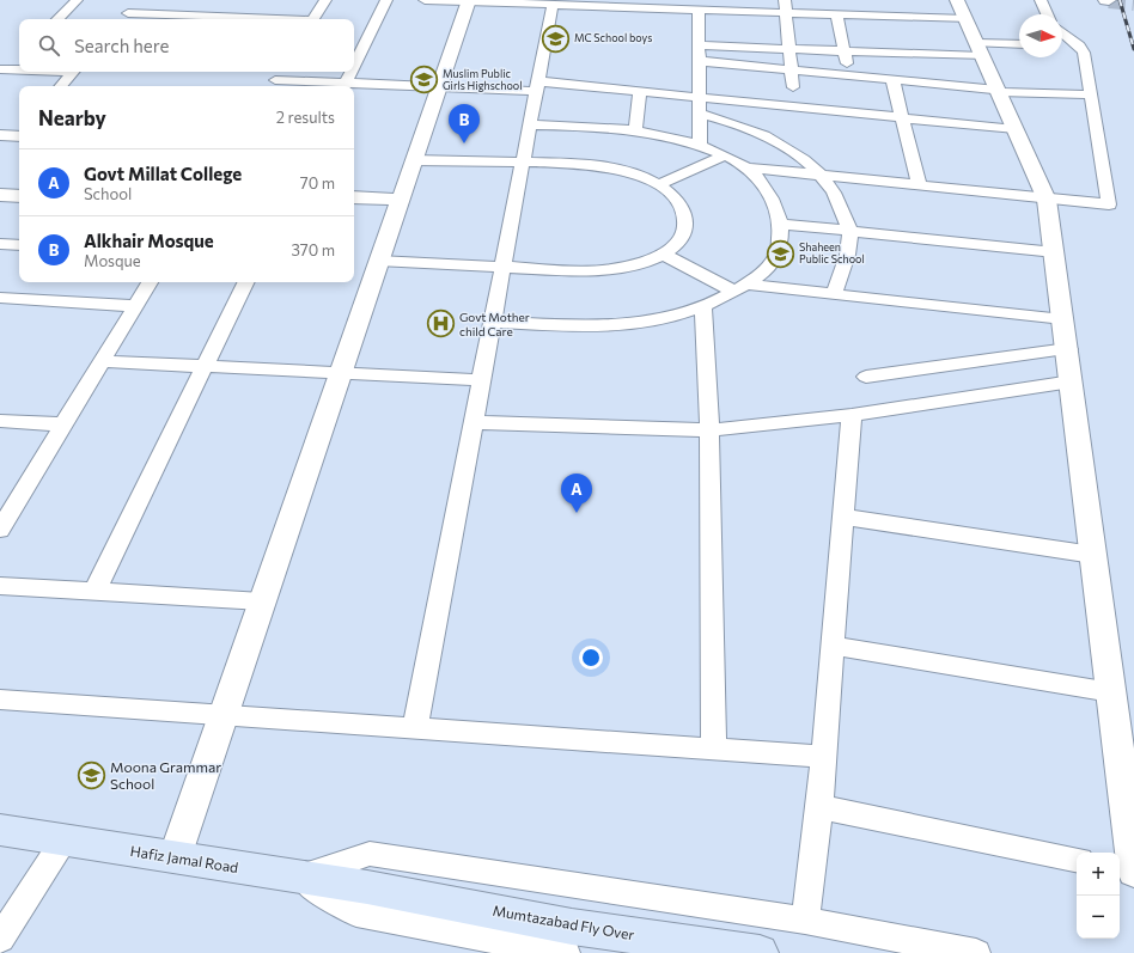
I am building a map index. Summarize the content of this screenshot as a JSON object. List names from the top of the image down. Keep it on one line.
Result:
{"streets":{"main road":["Hafiz Jamal Road","Mumtazabad Fly Over"]},"crossings":[["Hafiz Jamal Road","Mumtazabad Fly Over"]],"places":{"school or university":["MC School boys","Muslim Public Girls Highschool","Shaheen Public School","Moona Grammar School"],"hospital":["Govt Mother child Care"]},"north":"right","page":{"search":"Search here","heading":["Nearby","2 results"],"pins":["B","A"],"list":[{"mark":"A","name":"Govt Millat College","note":"School","value":"70 m"},{"mark":"B","name":"Alkhair Mosque","note":"Mosque","value":"370 m"}],"map_buttons":["+","−"]}}
